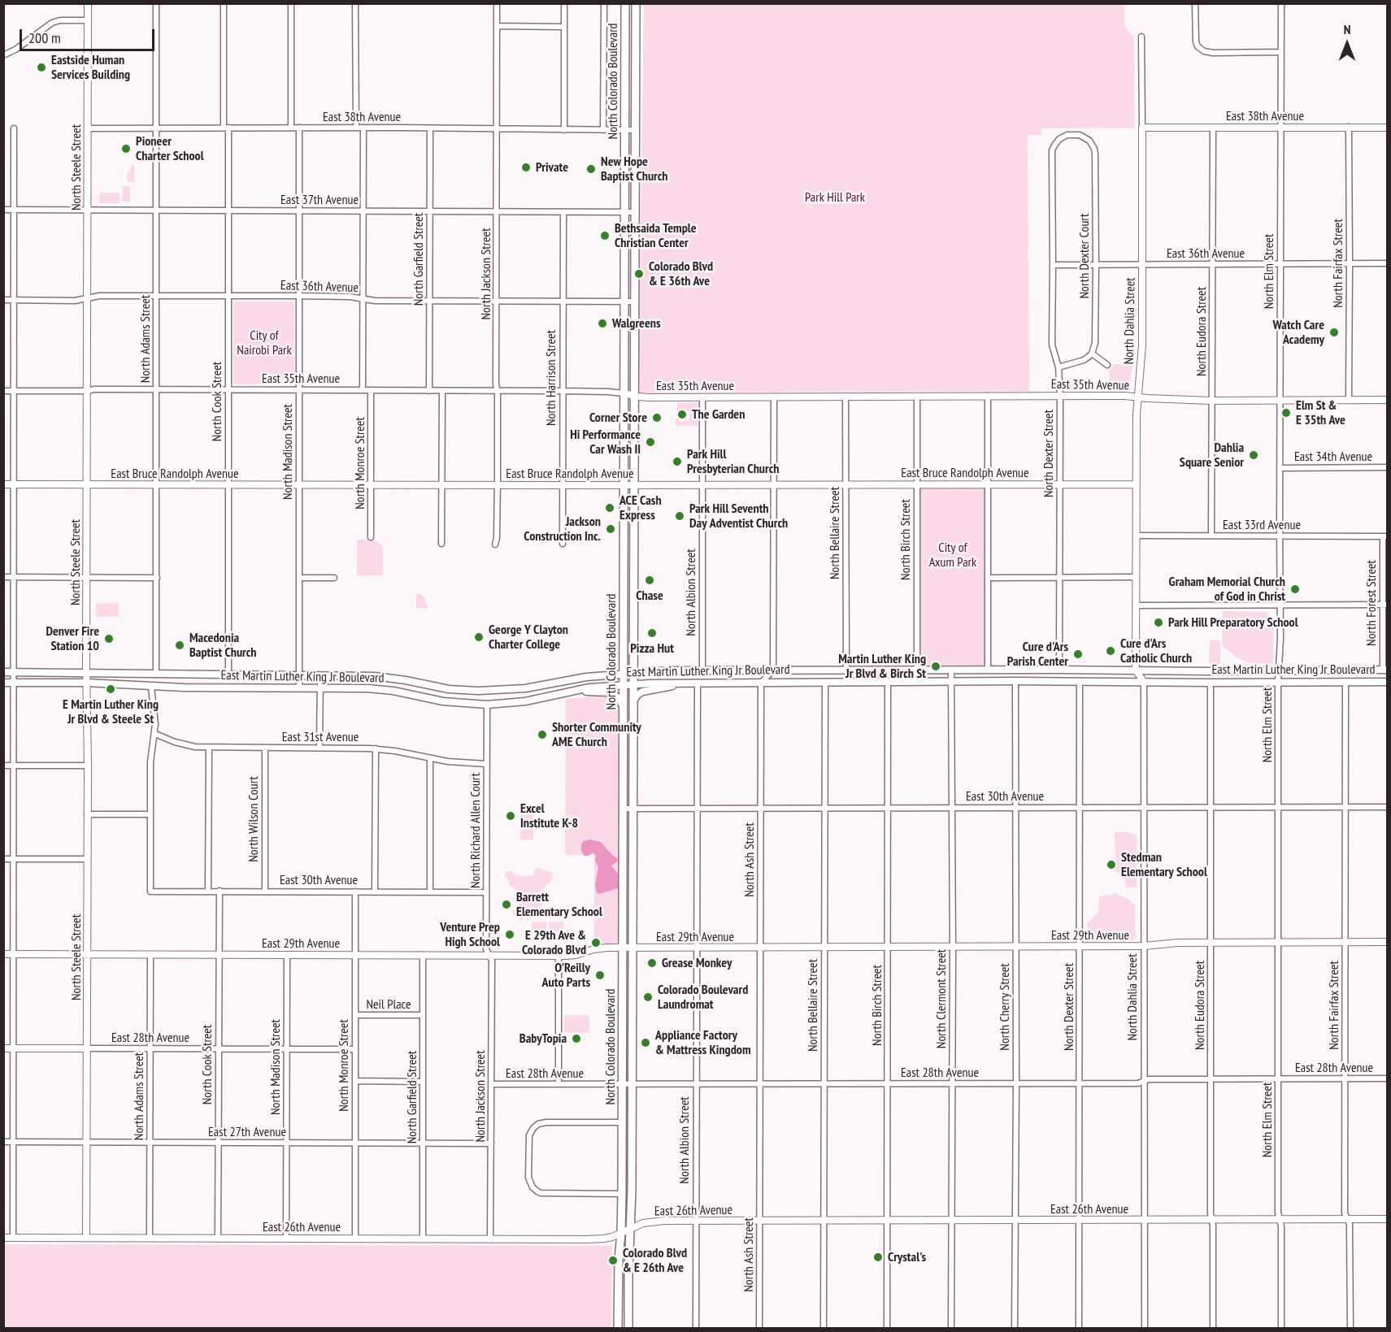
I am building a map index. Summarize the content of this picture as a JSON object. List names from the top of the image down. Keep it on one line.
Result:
{"streets":{"main road":["North Colorado Boulevard","East Martin Luther King Jr Boulevard"],"street":["East 38th Avenue","North Steele Street","East 37th Avenue","East 36th Avenue","North Dexter Court","North Garfield Street","North Fairfax Street","North Elm Street","North Jackson Street","North Dahlia Street","North Eudora Street","North Adams Street","North Harrison Street","East 35th Avenue","North Cook Street","North Madison Street","North Dexter Street","East 34th Avenue","North Monroe Street","East Bruce Randolph Avenue","East 33rd Avenue","North Bellaire Street","North Birch Street","North Albion Street","North Forest Street","East 31st Avenue","East 30th Avenue","North Wilson Court","North Richard Allen Court","North Ash Street","East 29th Avenue","North Clermont Street","Neil Place","North Cherry Street","East 28th Avenue","East 27th Avenue","East 26th Avenue"]},"crossings":[["North Colorado Boulevard","East 38th Avenue"],["North Colorado Boulevard","East 37th Avenue"],["North Colorado Boulevard","East 36th Avenue"],["North Colorado Boulevard","East 35th Avenue"],["North Colorado Boulevard","East Bruce Randolph Avenue"],["North Colorado Boulevard","East Martin Luther King Jr Boulevard"],["North Colorado Boulevard","East 30th Avenue"],["North Colorado Boulevard","East 29th Avenue"],["North Colorado Boulevard","East 28th Avenue"],["North Colorado Boulevard","East 26th Avenue"],["East 38th Avenue","North Steele Street"],["East 38th Avenue","North Garfield Street"],["East 38th Avenue","North Fairfax Street"],["East 38th Avenue","North Elm Street"],["East 38th Avenue","North Jackson Street"],["East 38th Avenue","North Dahlia Street"],["East 38th Avenue","North Eudora Street"],["East 38th Avenue","North Adams Street"],["East 38th Avenue","North Cook Street"],["East 38th Avenue","North Madison Street"],["North Steele Street","East 37th Avenue"],["North Steele Street","East 36th Avenue"],["North Steele Street","East 35th Avenue"],["North Steele Street","East Bruce Randolph Avenue"],["North Steele Street","East Martin Luther King Jr Boulevard"],["North Steele Street","East 29th Avenue"],["North Steele Street","East 28th Avenue"],["North Steele Street","East 27th Avenue"],["North Steele Street","East 26th Avenue"],["East 37th Avenue","North Garfield Street"],["East 37th Avenue","North Jackson Street"],["East 37th Avenue","North Adams Street"],["East 37th Avenue","North Harrison Street"],["East 37th Avenue","North Cook Street"],["East 37th Avenue","North Madison Street"],["East 36th Avenue","North Dexter Court"],["East 36th Avenue","North Garfield Street"],["East 36th Avenue","North Fairfax Street"],["East 36th Avenue","North Elm Street"],["East 36th Avenue","North Jackson Street"],["East 36th Avenue","North Dahlia Street"],["East 36th Avenue","North Eudora Street"],["East 36th Avenue","North Adams Street"],["East 36th Avenue","North Harrison Street"],["East 36th Avenue","North Cook Street"],["East 36th Avenue","North Madison Street"],["East 36th Avenue","North Dexter Street"],["North Dexter Court","North Dexter Street"],["North Garfield Street","East 35th Avenue"],["North Garfield Street","East 29th Avenue"],["North Garfield Street","Neil Place"],["North Garfield Street","East 27th Avenue"],["North Garfield Street","East 26th Avenue"],["North Fairfax Street","East 35th Avenue"],["North Fairfax Street","East Martin Luther King Jr Boulevard"],["North Fairfax Street","East 30th Avenue"],["North Fairfax Street","East 29th Avenue"],["North Fairfax Street","East 28th Avenue"],["North Fairfax Street","East 26th Avenue"],["North Elm Street","East 35th Avenue"],["North Elm Street","East 34th Avenue"],["North Elm Street","East 33rd Avenue"],["North Elm Street","East Martin Luther King Jr Boulevard"],["North Elm Street","East 30th Avenue"],["North Elm Street","East 29th Avenue"],["North Elm Street","East 28th Avenue"],["North Elm Street","East 26th Avenue"],["North Jackson Street","East 35th Avenue"],["North Jackson Street","East Bruce Randolph Avenue"],["North Jackson Street","North Richard Allen Court"],["North Jackson Street","East 29th Avenue"],["North Jackson Street","East 28th Avenue"],["North Jackson Street","East 27th Avenue"],["North Jackson Street","East 26th Avenue"],["North Dahlia Street","East 35th Avenue"],["North Dahlia Street","East Bruce Randolph Avenue"],["North Dahlia Street","East 33rd Avenue"],["North Dahlia Street","East Martin Luther King Jr Boulevard"],["North Dahlia Street","East 30th Avenue"],["North Dahlia Street","East 29th Avenue"],["North Dahlia Street","East 28th Avenue"],["North Dahlia Street","East 26th Avenue"],["North Eudora Street","East 35th Avenue"],["North Eudora Street","East 33rd Avenue"],["North Eudora Street","East Martin Luther King Jr Boulevard"],["North Eudora Street","East 30th Avenue"],["North Eudora Street","East 29th Avenue"],["North Eudora Street","East 28th Avenue"],["North Eudora Street","East 26th Avenue"],["North Adams Street","East 35th Avenue"],["North Adams Street","East Bruce Randolph Avenue"],["North Adams Street","East Martin Luther King Jr Boulevard"],["North Adams Street","East 29th Avenue"],["North Adams Street","East 28th Avenue"],["North Adams Street","East 27th Avenue"],["North Adams Street","East 26th Avenue"],["North Harrison Street","East 35th Avenue"],["North Harrison Street","East Bruce Randolph Avenue"],["East 35th Avenue","North Cook Street"],["East 35th Avenue","North Madison Street"],["East 35th Avenue","North Dexter Street"],["East 35th Avenue","North Monroe Street"],["East 35th Avenue","North Bellaire Street"],["East 35th Avenue","North Birch Street"],["East 35th Avenue","North Albion Street"],["North Cook Street","East Bruce Randolph Avenue"],["North Cook Street","East Martin Luther King Jr Boulevard"],["North Cook Street","East 30th Avenue"],["North Cook Street","East 29th Avenue"],["North Cook Street","East 28th Avenue"],["North Cook Street","East 27th Avenue"],["North Cook Street","East 26th Avenue"],["North Madison Street","East Bruce Randolph Avenue"],["North Madison Street","East Martin Luther King Jr Boulevard"],["North Madison Street","East 29th Avenue"],["North Madison Street","East 28th Avenue"],["North Madison Street","East 27th Avenue"],["North Madison Street","East 26th Avenue"],["North Dexter Street","East Bruce Randolph Avenue"],["North Dexter Street","East Martin Luther King Jr Boulevard"],["North Dexter Street","East 30th Avenue"],["North Dexter Street","East 29th Avenue"],["North Dexter Street","East 28th Avenue"],["North Dexter Street","East 26th Avenue"],["North Monroe Street","East Bruce Randolph Avenue"],["North Monroe Street","East 30th Avenue"],["North Monroe Street","East 29th Avenue"],["North Monroe Street","Neil Place"],["North Monroe Street","East 28th Avenue"],["North Monroe Street","East 27th Avenue"],["North Monroe Street","East 26th Avenue"],["East Bruce Randolph Avenue","North Bellaire Street"],["East Bruce Randolph Avenue","North Birch Street"],["East Bruce Randolph Avenue","North Albion Street"],["East 33rd Avenue","North Forest Street"],["North Bellaire Street","East Martin Luther King Jr Boulevard"],["North Bellaire Street","East 30th Avenue"],["North Bellaire Street","East 29th Avenue"],["North Bellaire Street","East 28th Avenue"],["North Bellaire Street","East 26th Avenue"],["North Birch Street","East Martin Luther King Jr Boulevard"],["North Birch Street","East 30th Avenue"],["North Birch Street","East 29th Avenue"],["North Birch Street","East 28th Avenue"],["North Birch Street","East 26th Avenue"],["North Albion Street","East Martin Luther King Jr Boulevard"],["North Albion Street","East 30th Avenue"],["North Albion Street","East 29th Avenue"],["North Albion Street","East 28th Avenue"],["North Albion Street","East 26th Avenue"],["North Forest Street","East Martin Luther King Jr Boulevard"],["East Martin Luther King Jr Boulevard","North Richard Allen Court"],["East Martin Luther King Jr Boulevard","North Ash Street"],["East Martin Luther King Jr Boulevard","North Clermont Street"],["East Martin Luther King Jr Boulevard","North Cherry Street"],["East 31st Avenue","North Wilson Court"],["East 31st Avenue","North Richard Allen Court"],["East 30th Avenue","North Wilson Court"],["East 30th Avenue","North Richard Allen Court"],["East 30th Avenue","North Ash Street"],["East 30th Avenue","North Clermont Street"],["East 30th Avenue","North Cherry Street"],["North Richard Allen Court","East 29th Avenue"],["North Ash Street","East 29th Avenue"],["North Ash Street","East 28th Avenue"],["North Ash Street","East 26th Avenue"],["East 29th Avenue","North Clermont Street"],["East 29th Avenue","North Cherry Street"],["North Clermont Street","East 28th Avenue"],["North Clermont Street","East 26th Avenue"],["North Cherry Street","East 28th Avenue"],["North Cherry Street","East 26th Avenue"]],"parks":["Park Hill Park","City of Nairobi Park","City of Axum Park"],"places":["Eastside Human Services Building","Pioneer Charter School","Private","New Hope Baptist Church","Bethsaida Temple Christian Center","Colorado Blvd & E 36th Ave","Walgreens","Watch Care Academy","Elm St & E 35th Ave","The Garden","Corner Store","Hi Performance Car Wash II","Dahlia Square Senior","Park Hill Presbyterian Church","ACE Cash Express","Park Hill Seventh Day Adventist Church","Jackson Construction Inc.","Chase","Graham Memorial Church of God in Christ","Park Hill Preparatory School","Pizza Hut","George Y Clayton Charter College","Denver Fire Station 10","Macedonia Baptist Church","Cure d'Ars Catholic Church","Cure d'Ars Parish Center","Martin Luther King Jr Blvd & Birch St","E Martin Luther King Jr Blvd & Steele St","Shorter Community AME Church","Excel Institute K-8","Stedman Elementary School","Barrett Elementary School","Venture Prep High School","E 29th Ave & Colorado Blvd","Grease Monkey","O'Reilly Auto Parts","Colorado Boulevard Laundromat","BabyTopia","Appliance Factory & Mattress Kingdom","Crystal's","Colorado Blvd & E 26th Ave"],"scale_bar":"200 m","north":"top"}
